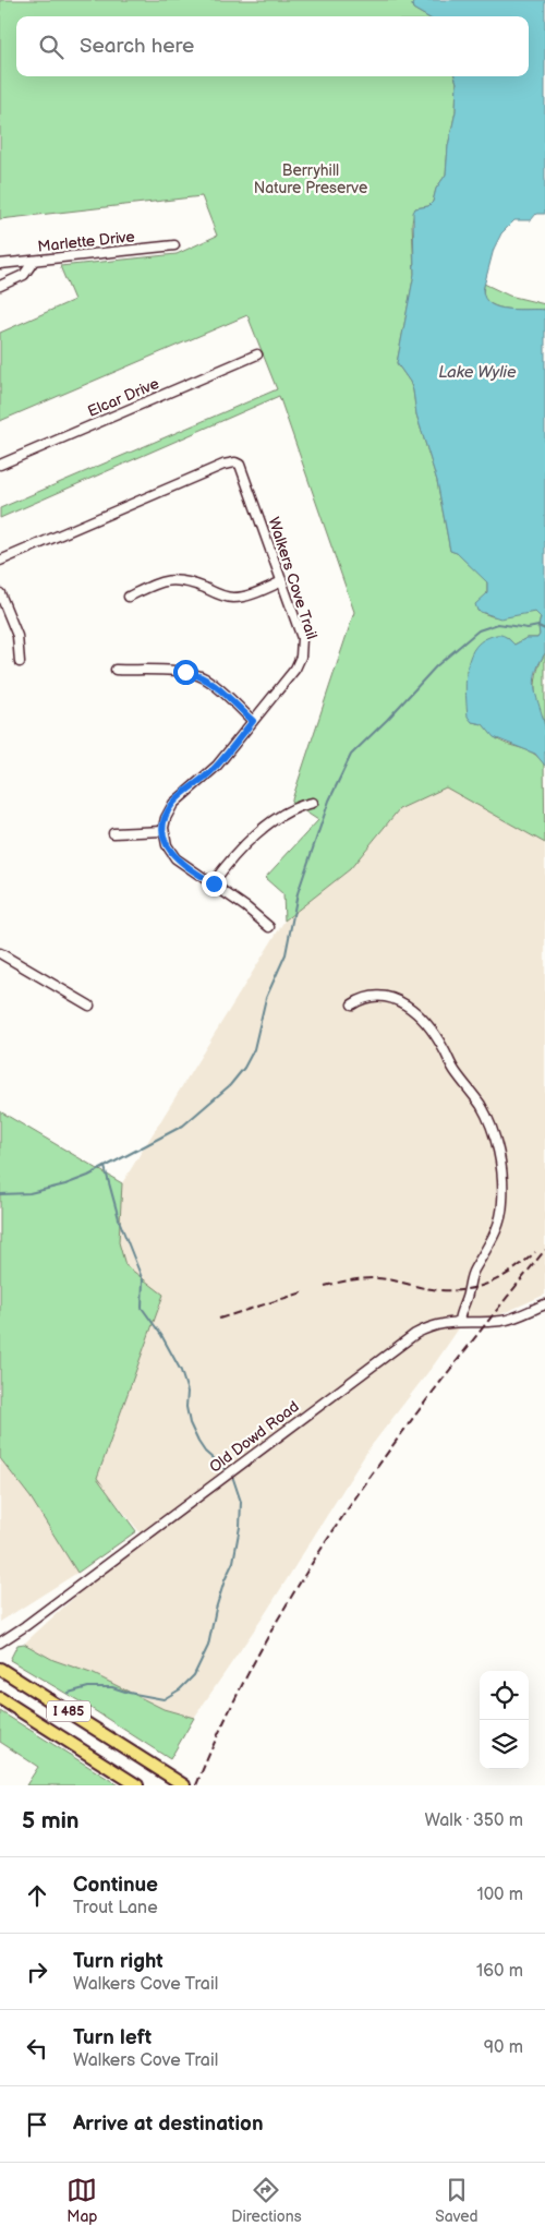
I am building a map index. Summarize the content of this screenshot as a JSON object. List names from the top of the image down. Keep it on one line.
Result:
{"streets":{"highway":["I 485"],"street":["Marlette Drive","Elcar Drive","Walkers Cove Trail","Old Dowd Road"]},"water":["Lake Wylie"],"parks":["Berryhill Nature Preserve"],"page":{"search":"Search here","heading":["5 min","Walk · 350 m"],"list":[["Continue","Trout Lane","100 m"],["Turn right","Walkers Cove Trail","160 m"],["Turn left","Walkers Cove Trail","90 m"],"Arrive at destination"],"nav":["Map","Directions","Saved"]}}
